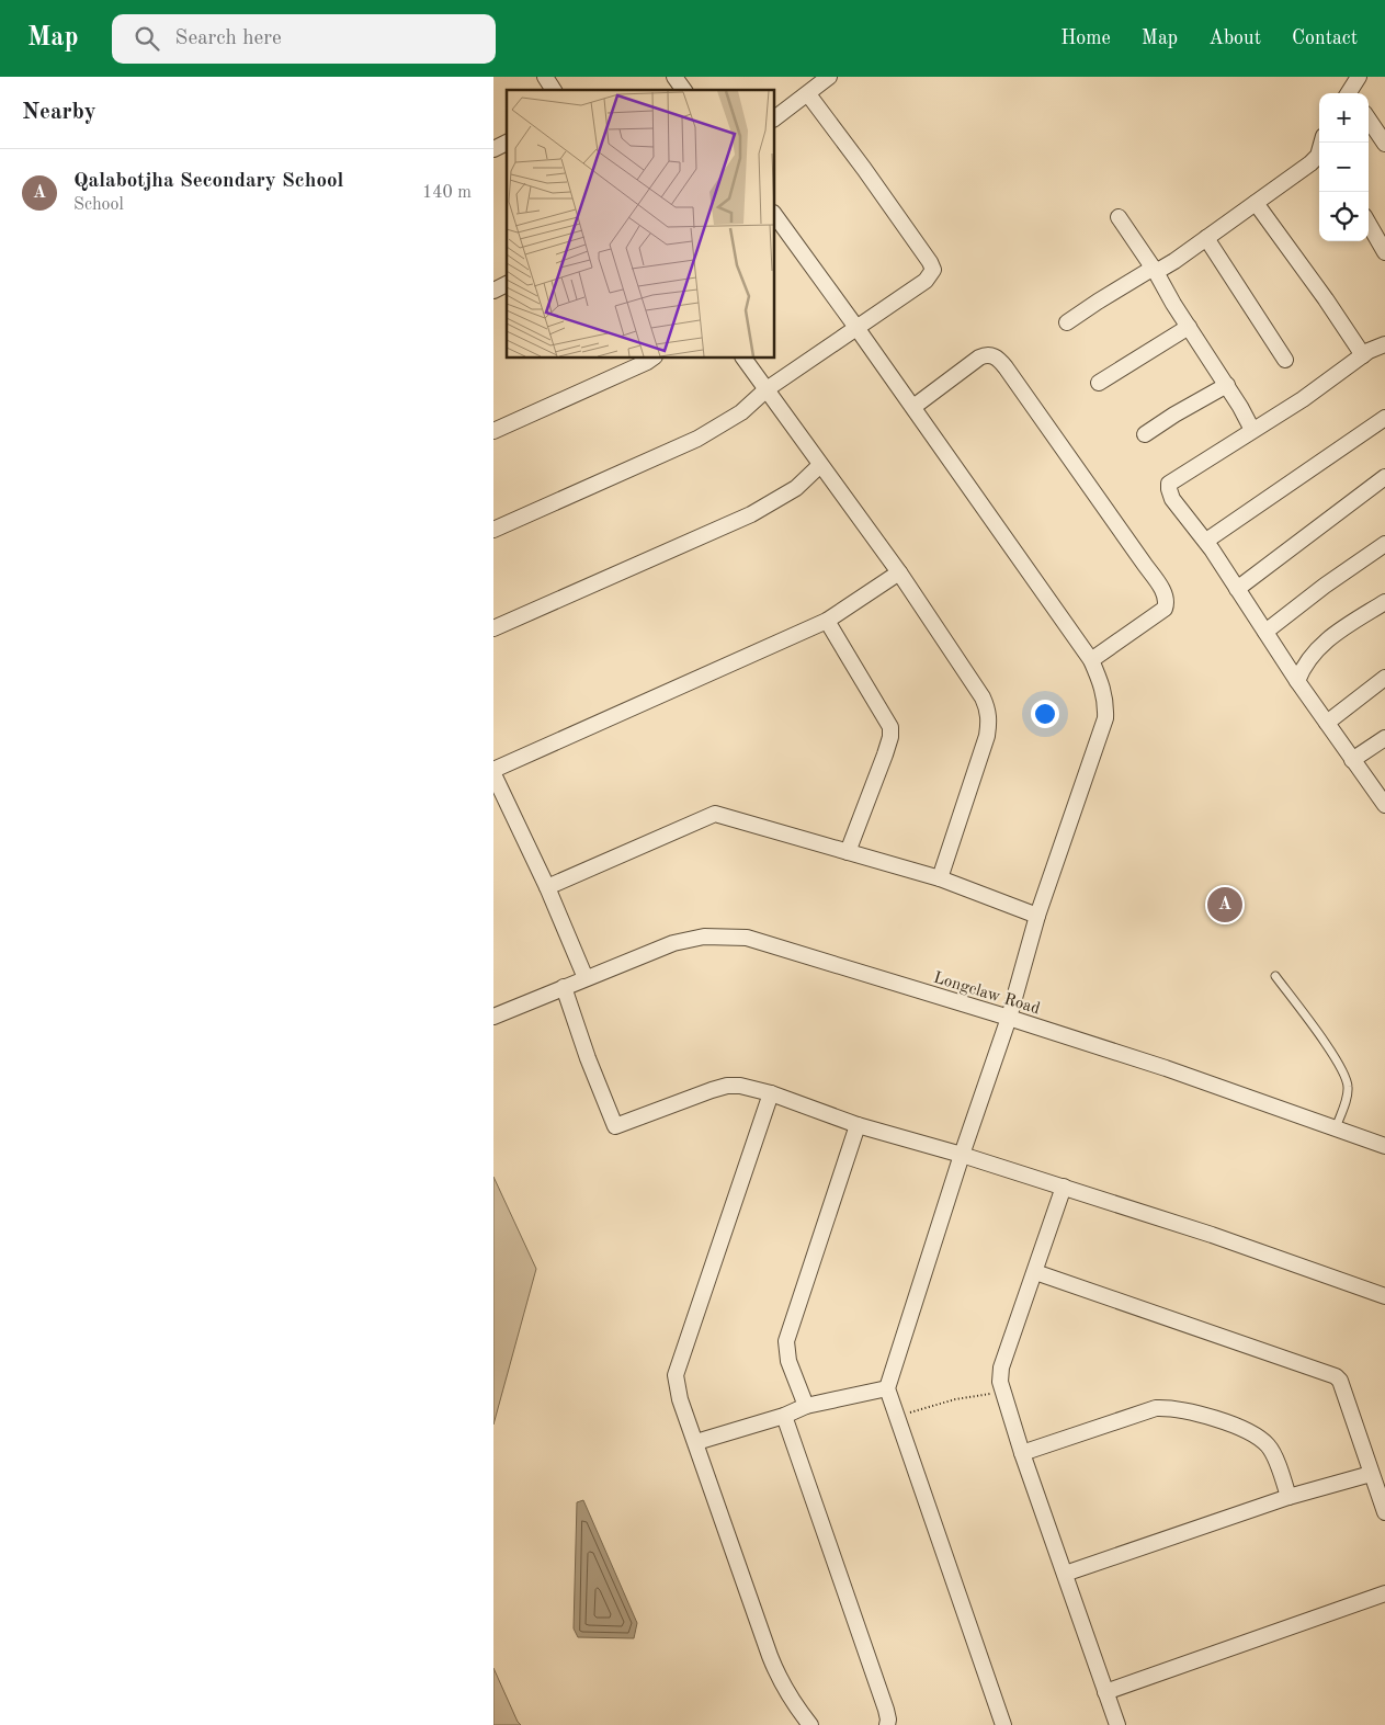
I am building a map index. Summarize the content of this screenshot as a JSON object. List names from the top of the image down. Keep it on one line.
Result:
{"streets":{"street":["Longclaw Road"]},"page":{"header":"Map","search":"Search here","nav":["Home","Map","About","Contact"],"heading":"Nearby","map_buttons":["+","−"],"list":[{"mark":"A","name":"Qalabotjha Secondary School","note":"School","value":"140 m"}],"pins":"A"}}
